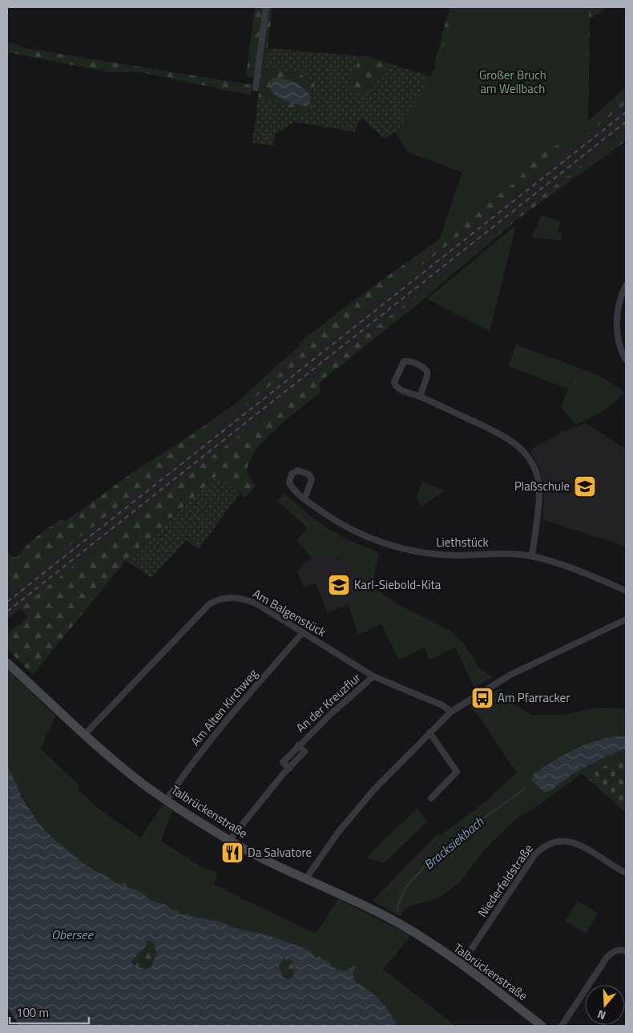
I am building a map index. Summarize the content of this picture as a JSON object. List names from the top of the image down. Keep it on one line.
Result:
{"streets":{"main road":["Talbrückenstraße"],"street":["Liethstück","Am Balgenstück","An der Kreuzflur","Am Alten Kirchweg","Niederfeldstraße"]},"crossings":[["Am Balgenstück","An der Kreuzflur"],["Am Balgenstück","Am Alten Kirchweg"],["Am Balgenstück","Talbrückenstraße"],["An der Kreuzflur","Talbrückenstraße"],["Am Alten Kirchweg","Talbrückenstraße"],["Talbrückenstraße","Niederfeldstraße"]],"water":["Bracksiekbach","Obersee"],"parks":["Großer Bruch am Wellbach"],"places":{"school or university":["Plaßschule","Karl-Siebold-Kita"],"bus stop":["Am Pfarracker"],"restaurant":["Da Salvatore"]},"scale_bar":"100 m","north":"bottom"}
